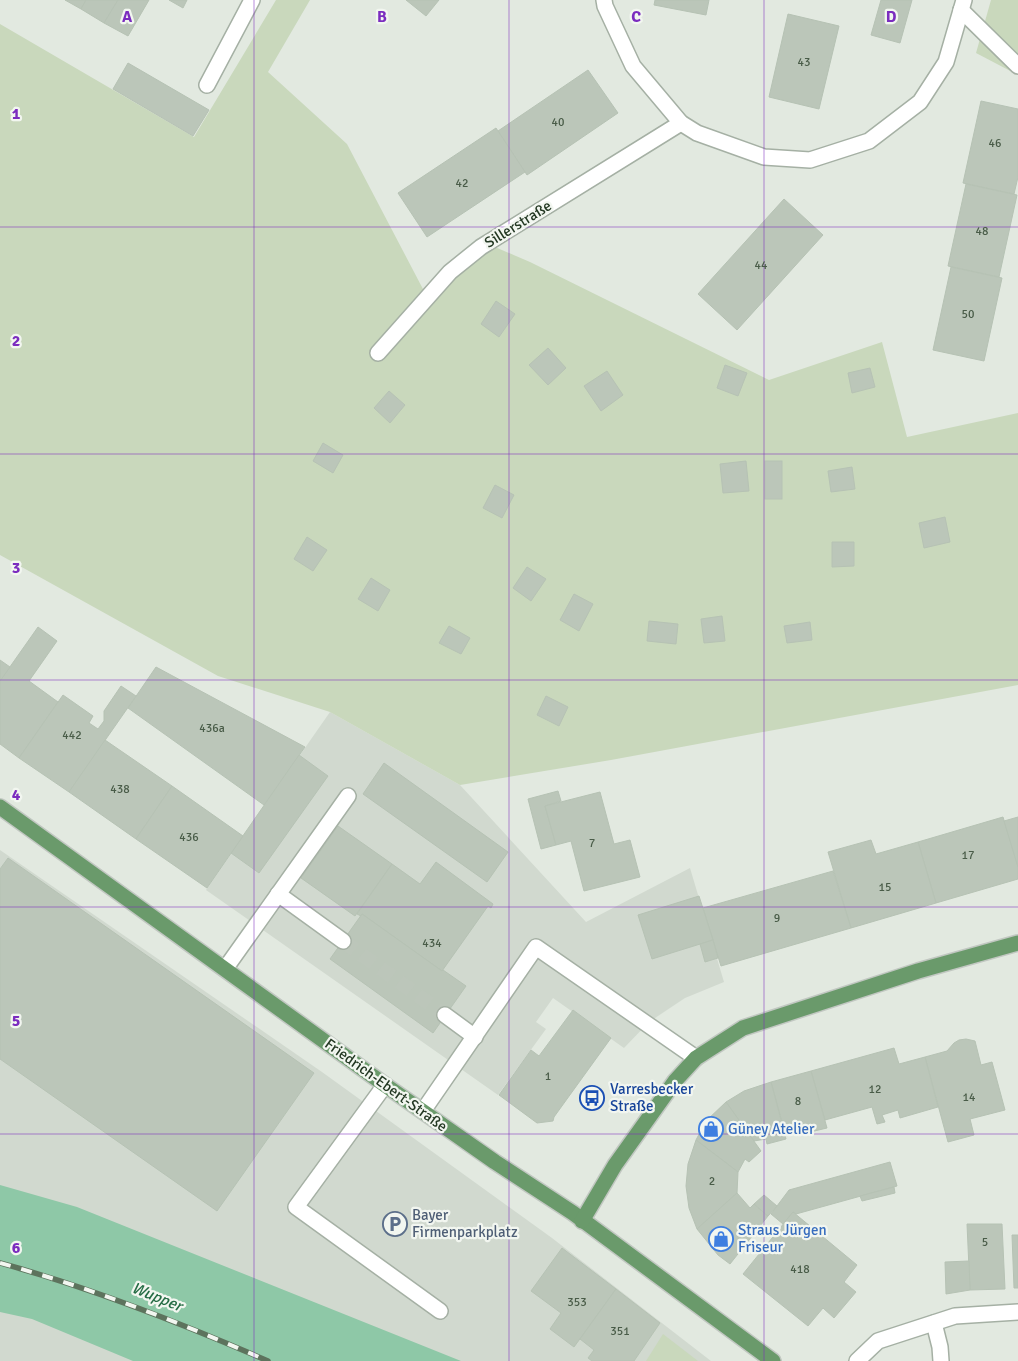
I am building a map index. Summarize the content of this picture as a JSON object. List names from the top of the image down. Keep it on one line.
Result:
{"streets":{"main road":["Friedrich-Ebert-Straße"],"street":["Sillerstraße"]},"water":["Wupper"],"places":{"bus stop":["Varresbecker Straße"],"shop":["Güney Atelier","Straus Jürgen Friseur"],"parking":["Bayer Firmenparkplatz"]},"house_numbers":["43","40","46","42","48","44","50","436a","442","438","436","7","17","15","9","434","1","12","14","8","2","5","418","353","351"],"grid":{"columns":["A","B","C","D"],"rows":["1","2","3","4","5","6"]}}
